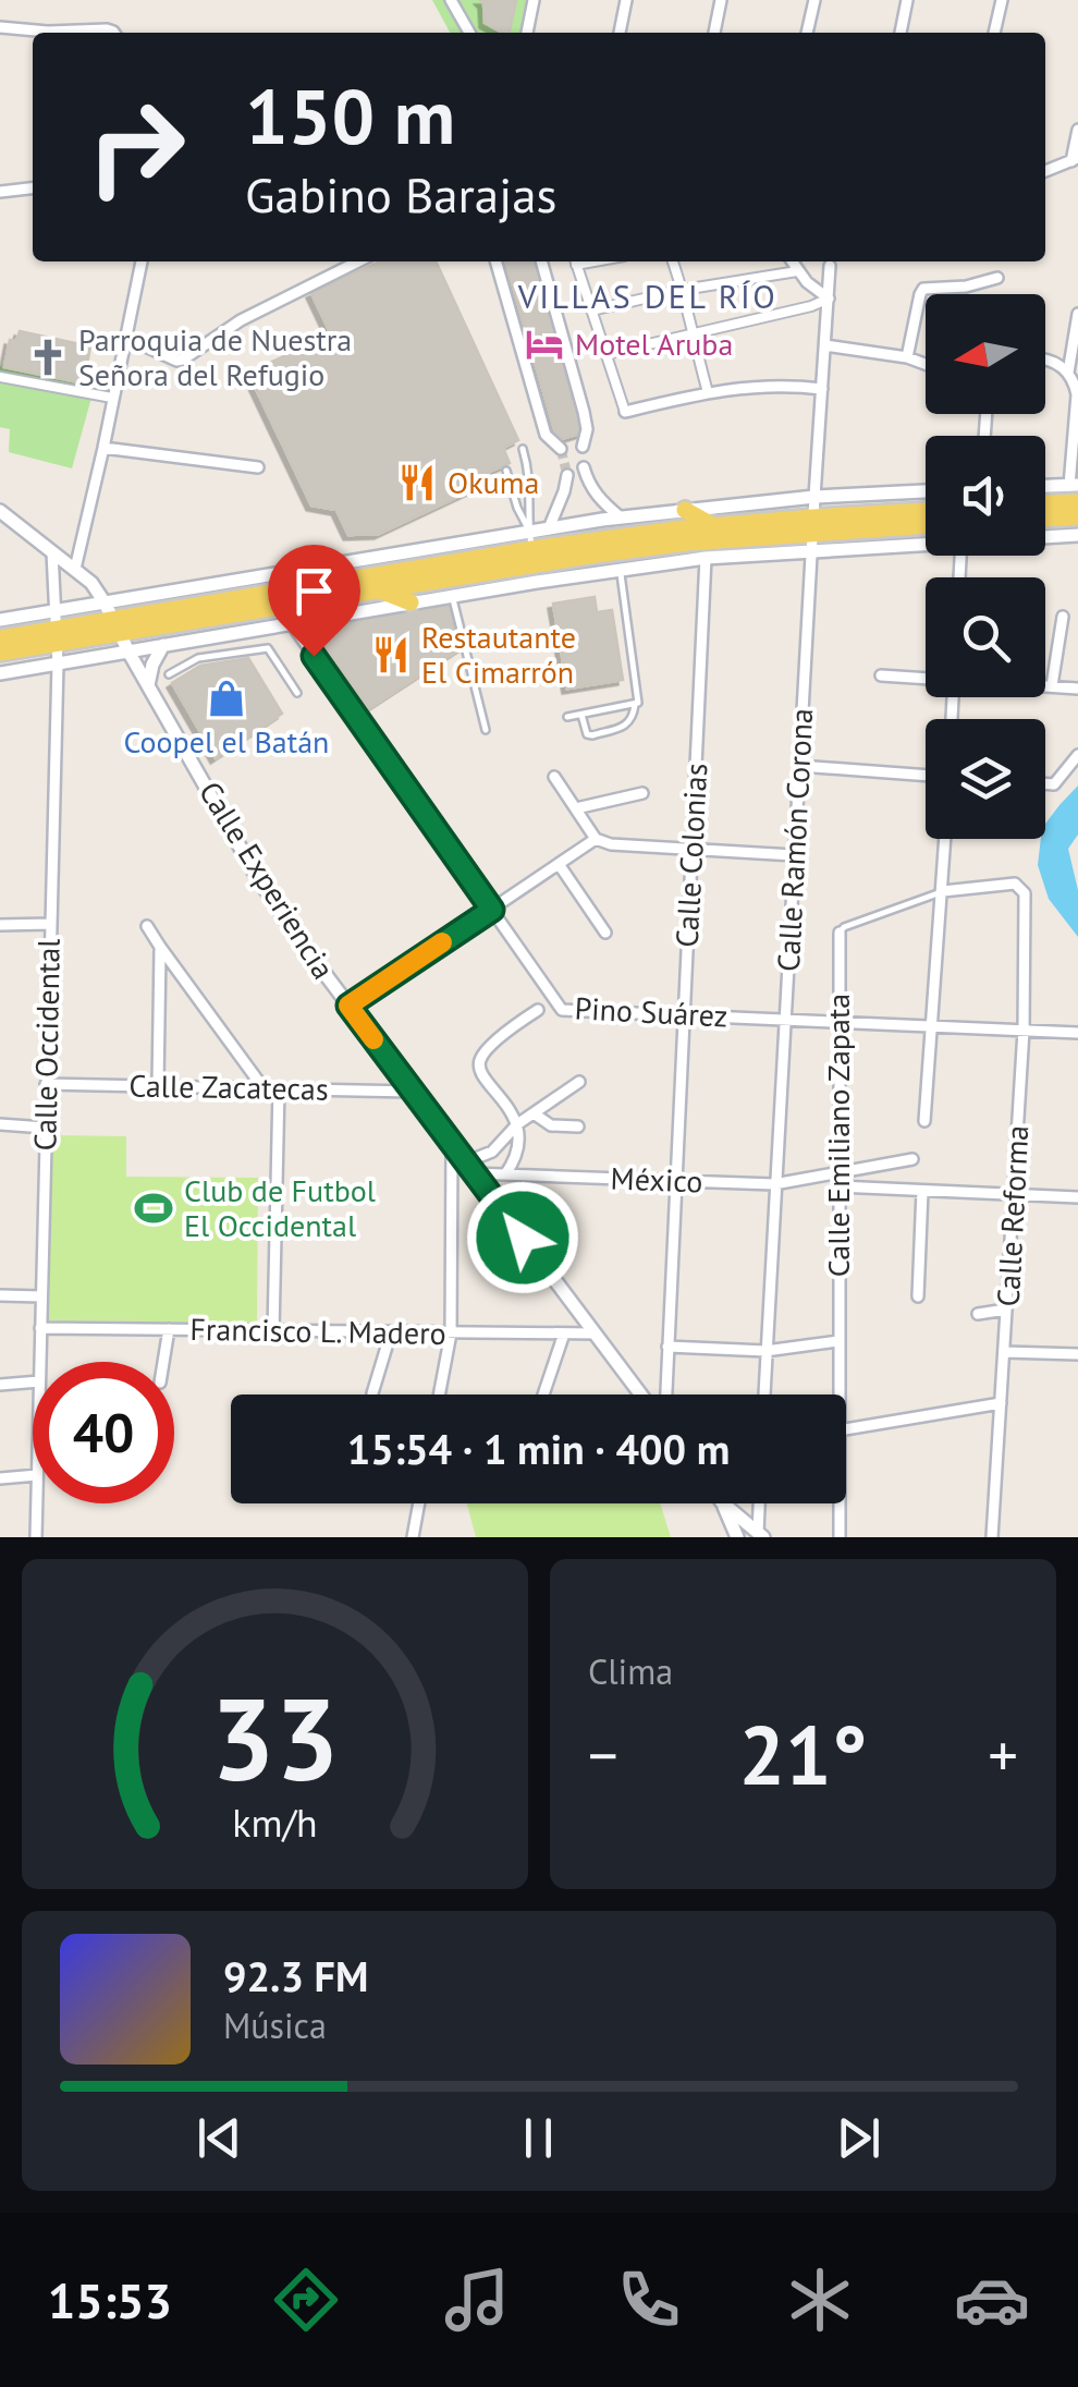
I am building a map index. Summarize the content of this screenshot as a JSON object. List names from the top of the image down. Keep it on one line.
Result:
{"streets":{"street":["Calle Ramón Corona","Calle Colonias","Calle Experiencia","Pino Suárez","Calle Occidental","Calle Zacatecas","Calle Emiliano Zapata","México","Calle Reforma","Francisco L. Madero"]},"crossings":[["Calle Ramón Corona","Pino Suárez"],["Calle Ramón Corona","México"],["Calle Colonias","Pino Suárez"],["Calle Colonias","México"],["Calle Experiencia","Calle Occidental"],["Calle Experiencia","Calle Zacatecas"],["Calle Experiencia","México"],["Calle Experiencia","Francisco L. Madero"],["Pino Suárez","Calle Emiliano Zapata"],["Pino Suárez","Calle Reforma"],["Calle Occidental","Calle Zacatecas"],["Calle Occidental","Francisco L. Madero"],["Calle Emiliano Zapata","México"],["Calle Emiliano Zapata","Calle Reforma"]],"districts":["VILLAS DEL RÍO"],"places":{"hotel":["Motel Aruba"],"church":["Parroquia de Nuestra Señora del Refugio"],"restaurant":["Okuma","Restautante El Cimarrón"],"shop":["Coopel el Batán"],"sports":["Club de Futbol El Occidental"]},"north":"left","page":{"turn":["150 m","Gabino Barajas"],"limit":"40","trip":"15:54 · 1 min · 400 m","tile":"Clima","heat":["−","21°","+"],"song":["92.3 FM","Música"],"tabs":"15:53","gauge":["33","km/h"]}}
